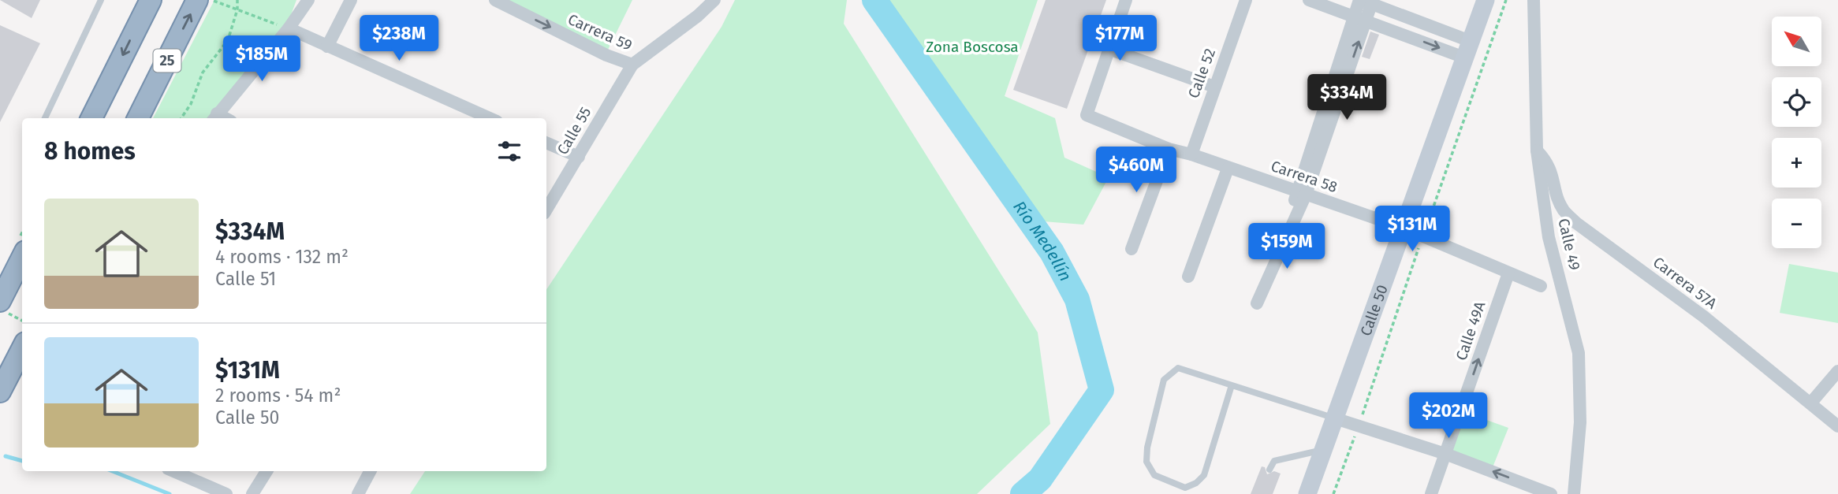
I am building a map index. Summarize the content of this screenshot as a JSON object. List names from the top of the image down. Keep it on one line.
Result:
{"streets":{"highway":["25"],"main road":["Calle 50"],"street":["Carrera 59","Calle 52","Calle 55","Carrera 58","Calle 49","Carrera 57A","Calle 49A"]},"crossings":[["Carrera 59","Calle 55"],["Calle 52","Carrera 58"],["Carrera 58","Calle 50"],["Carrera 58","Calle 49A"],["Calle 49","Carrera 57A"]],"one_way":["Calle 49A"],"water":["Río Medellín"],"parks":["Zona Boscosa"],"north":"top left","page":{"price":["$238M","$177M","$185M","$334M","$460M","$131M","$159M","$202M"],"map_buttons":["+","−"],"heading":"8 homes","list":[{"name":"$334M","note":"4 rooms · 132 m² · Calle 51"},{"name":"$131M","note":"2 rooms · 54 m² · Calle 50"}]}}
